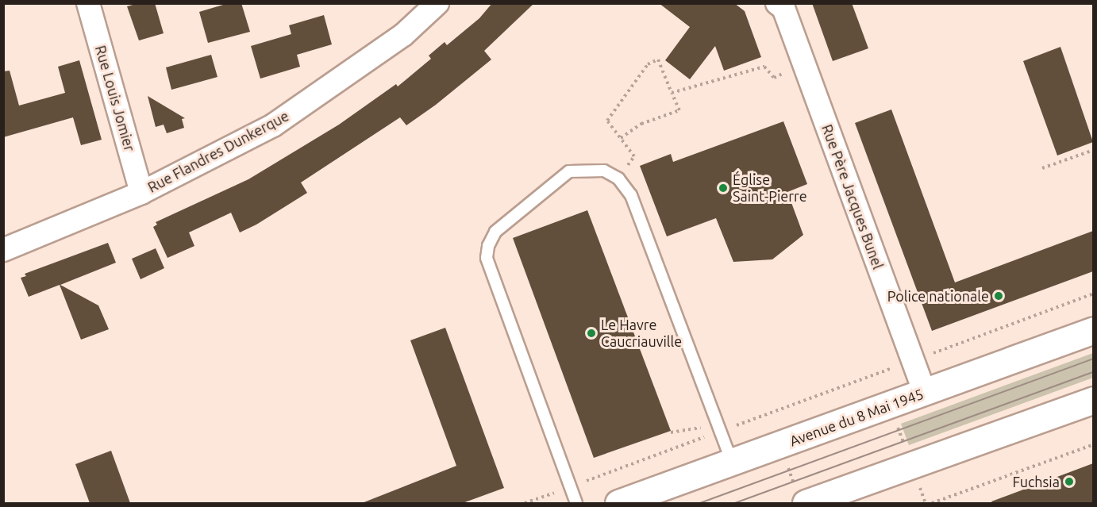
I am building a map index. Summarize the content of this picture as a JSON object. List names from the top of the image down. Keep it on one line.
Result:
{"streets":{"street":["Rue Louis Jomier","Rue Flandres Dunkerque","Rue Père Jacques Bunel","Avenue du 8 Mai 1945"]},"crossings":[["Rue Louis Jomier","Rue Flandres Dunkerque"],["Rue Père Jacques Bunel","Avenue du 8 Mai 1945"]],"places":["Église Saint-Pierre","Police nationale","Le Havre Caucriauville","Fuchsia"]}
